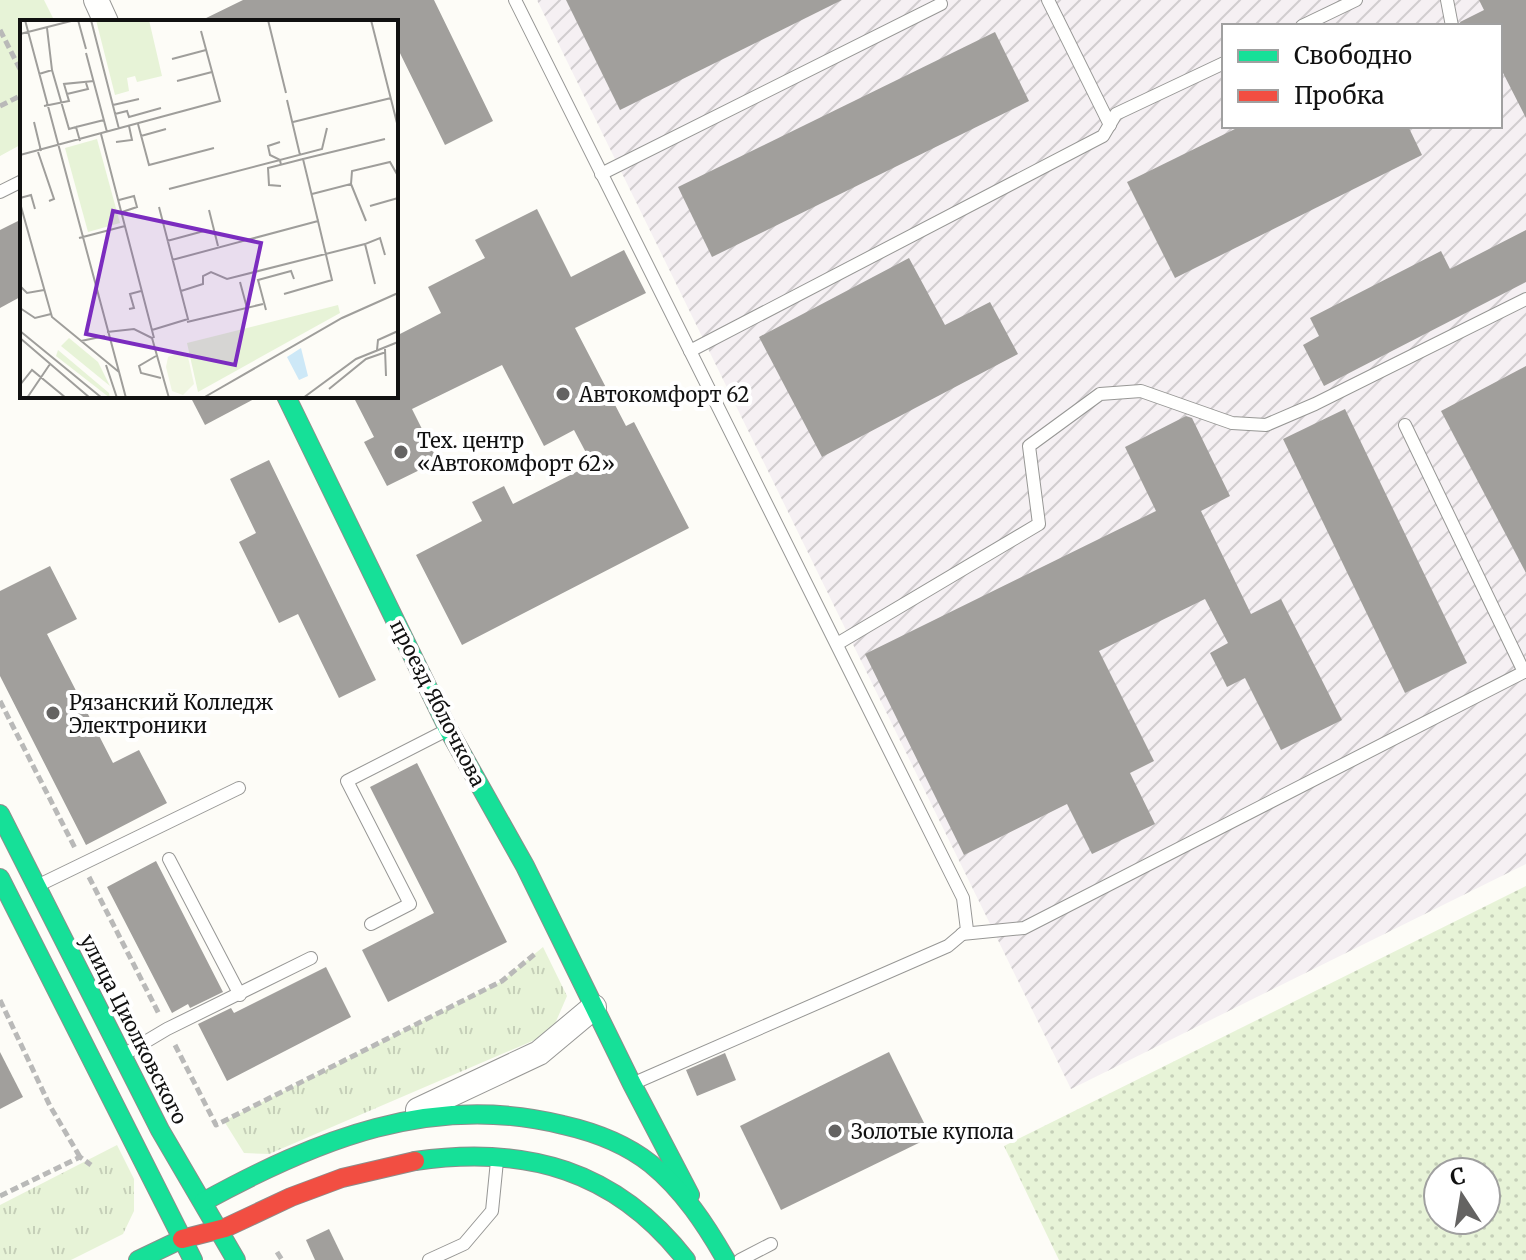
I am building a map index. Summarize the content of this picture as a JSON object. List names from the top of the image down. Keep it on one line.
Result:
{"streets":{"main road":["проезд Яблочкова","улица Циолковского"]},"crossings":[["проезд Яблочкова","улица Циолковского"]],"places":["Автокомфорт 62","Тех. центр «Автокомфорт 62»","Рязанский Колледж Электроники","Золотые купола"],"legend":["Свободно","Пробка"],"north":"top"}
